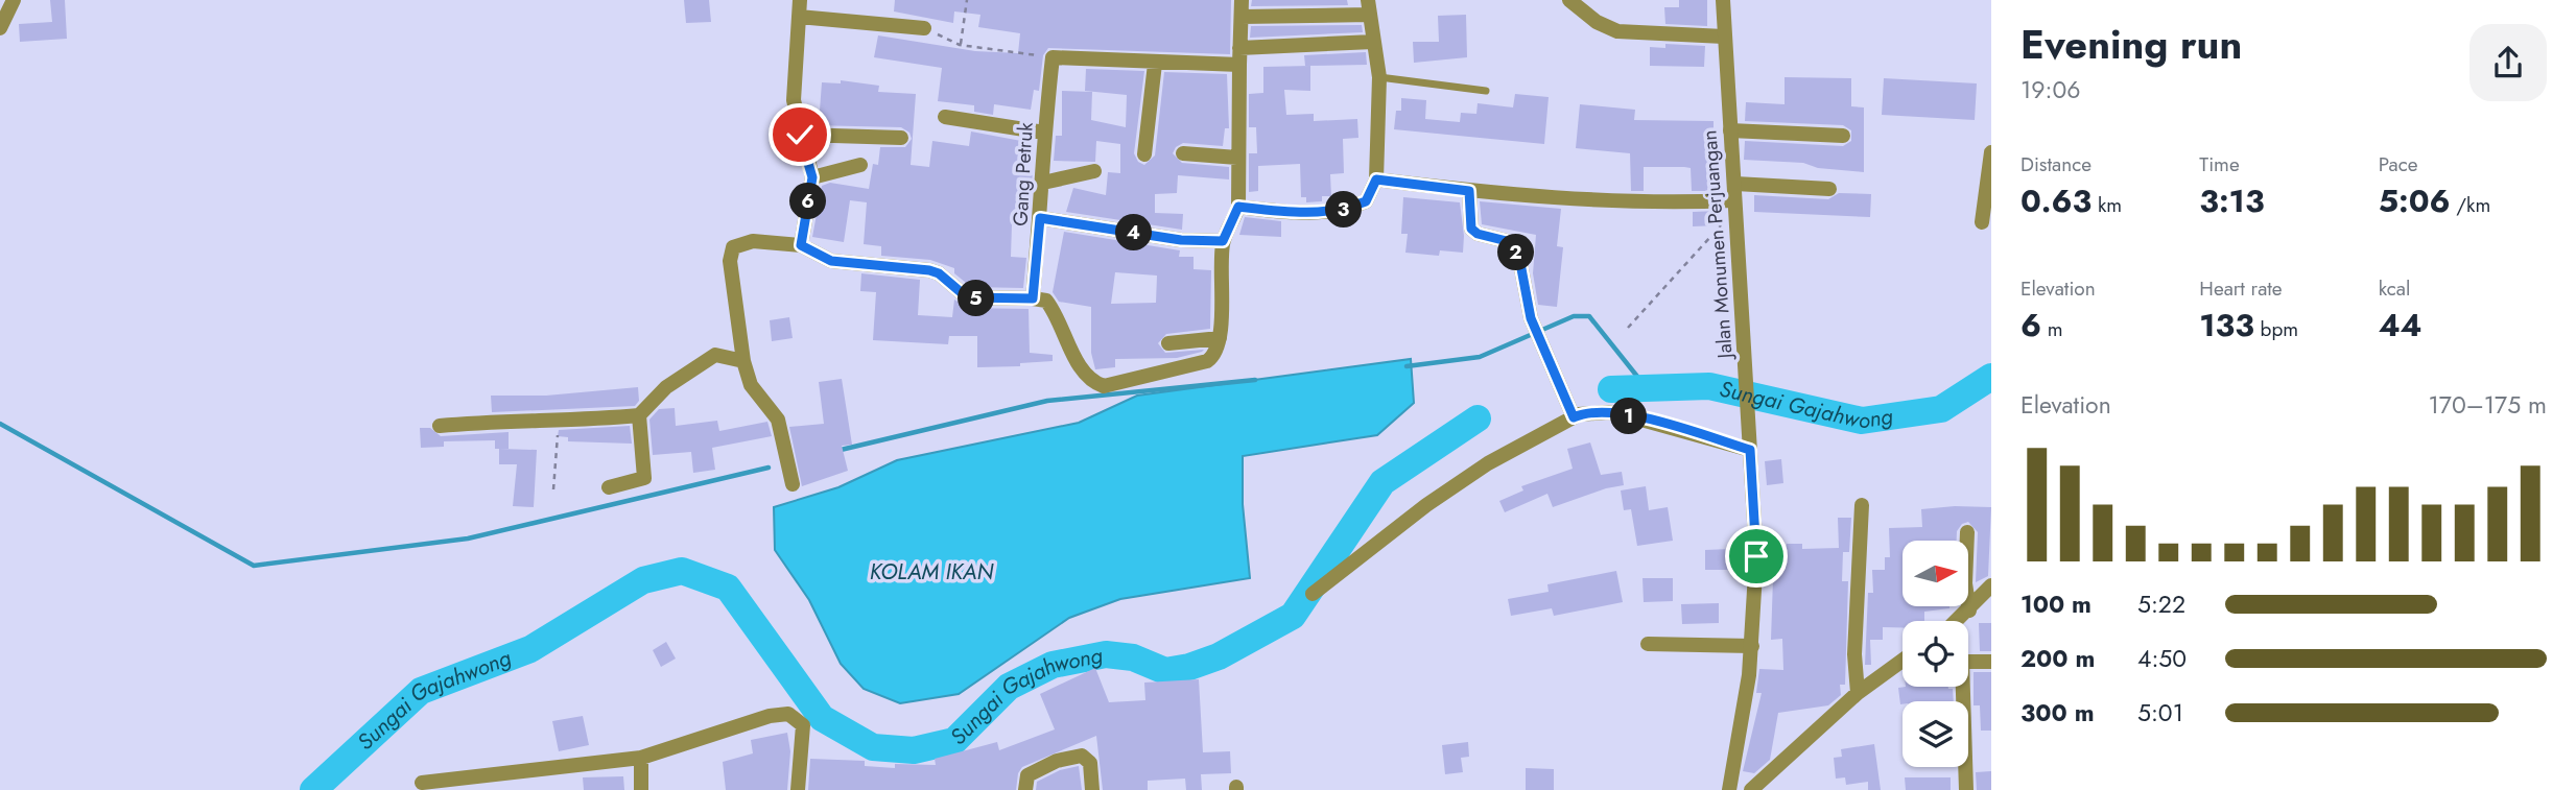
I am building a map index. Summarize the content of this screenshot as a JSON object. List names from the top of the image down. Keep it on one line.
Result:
{"streets":{"street":["Gang Petruk","Jalan Monumen Perjuangan"]},"water":["Sungai Gajahwong","KOLAM IKAN"],"north":"right","page":{"heading":["Evening run","19:06"],"stats":[["Distance","0.63 km"],["Time","3:13"],["Pace","5:06 /km"],["Elevation","6 m"],["Heart rate","133 bpm"],["kcal","44"]],"pins":["6","3","4","2","5","1"],"chart":["Elevation","170–175 m"],"list":[{"name":"100 m","note":"5:22"},{"name":"200 m","note":"4:50"},{"name":"300 m","note":"5:01"}]}}
